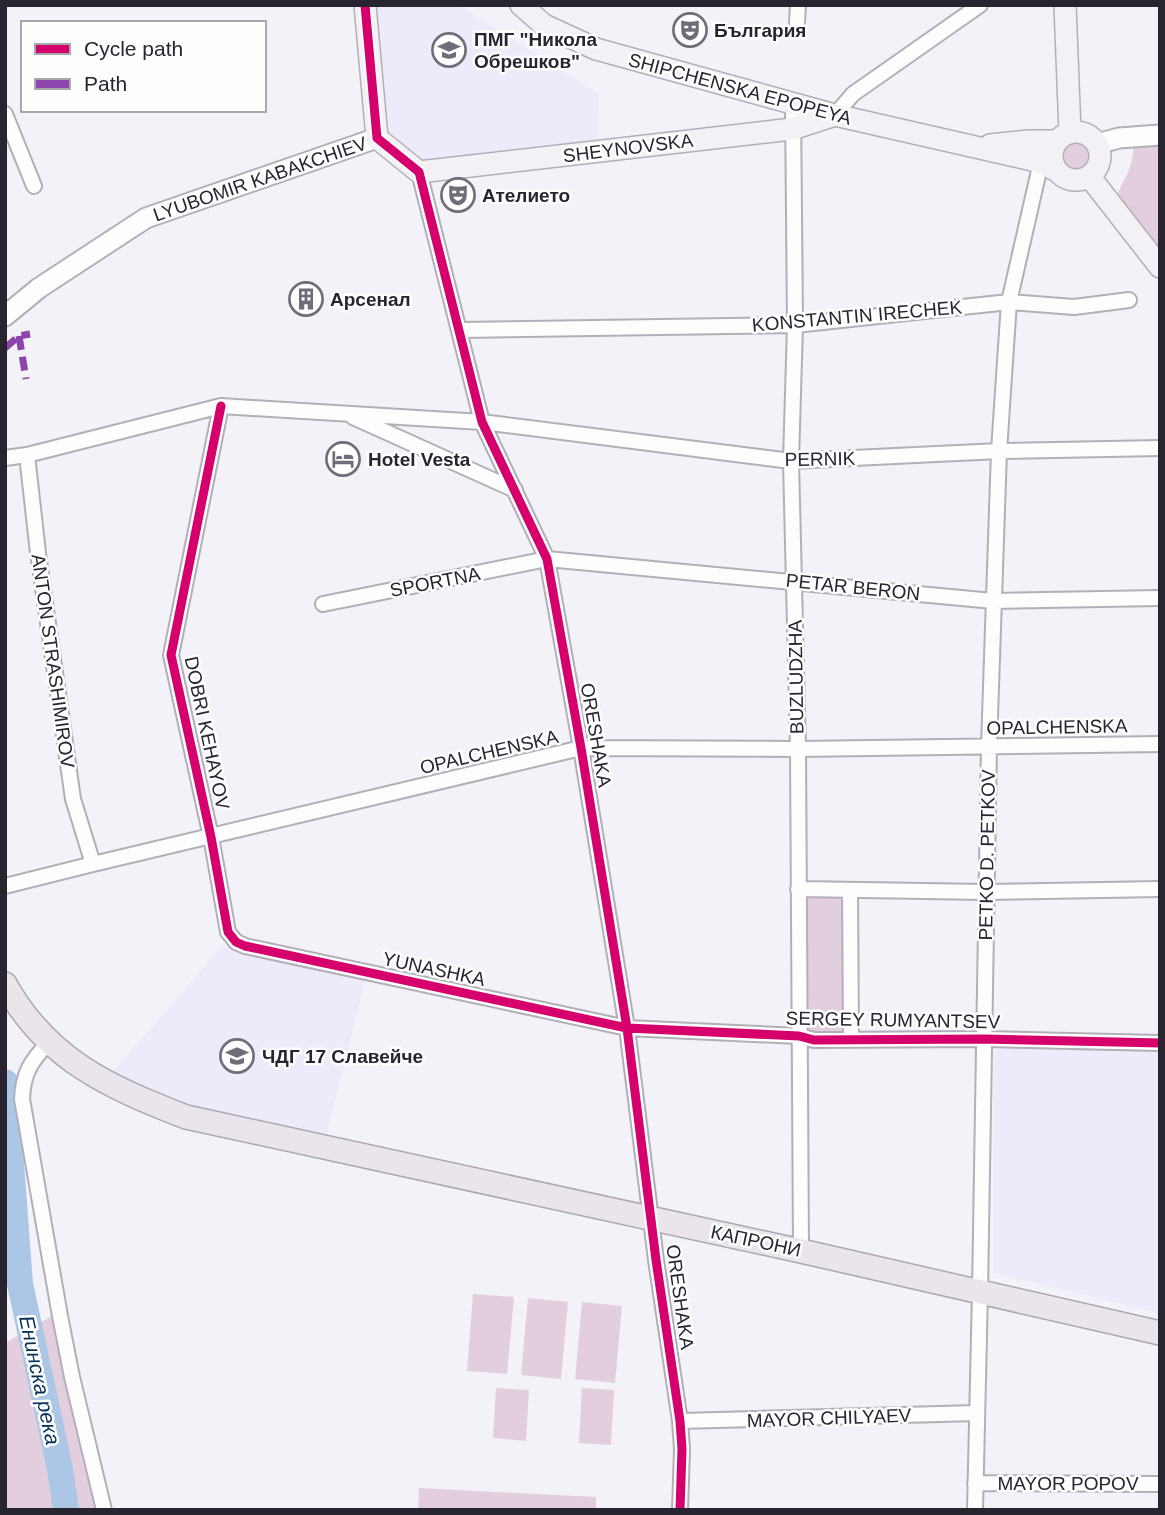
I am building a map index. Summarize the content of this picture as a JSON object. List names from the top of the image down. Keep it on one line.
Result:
{"streets":{"main road":["SHIPCHENSKA EPOPEYA","SHEYNOVSKA","КАПРОНИ"],"street":["LYUBOMIR KABAKCHIEV","KONSTANTIN IRECHEK","PERNIK","SPORTNA","PETAR BERON","ANTON STRASHIMIROV","BUZLUDZHA","OPALCHENSKA","DOBRI KEHAYOV","ORESHAKA","PETKO D. PETKOV","YUNASHKA","SERGEY RUMYANTSEV","MAYOR CHILYAEV","MAYOR POPOV"]},"crossings":[["SHIPCHENSKA EPOPEYA","SHEYNOVSKA"],["SHIPCHENSKA EPOPEYA","BUZLUDZHA"],["SHIPCHENSKA EPOPEYA","PETKO D. PETKOV"],["SHEYNOVSKA","BUZLUDZHA"],["SHEYNOVSKA","ORESHAKA"],["KONSTANTIN IRECHEK","BUZLUDZHA"],["KONSTANTIN IRECHEK","ORESHAKA"],["KONSTANTIN IRECHEK","PETKO D. PETKOV"],["PERNIK","ANTON STRASHIMIROV"],["PERNIK","BUZLUDZHA"],["PERNIK","DOBRI KEHAYOV"],["PERNIK","ORESHAKA"],["PERNIK","PETKO D. PETKOV"],["SPORTNA","PETAR BERON"],["SPORTNA","ORESHAKA"],["PETAR BERON","BUZLUDZHA"],["PETAR BERON","ORESHAKA"],["PETAR BERON","PETKO D. PETKOV"],["ANTON STRASHIMIROV","OPALCHENSKA"],["BUZLUDZHA","OPALCHENSKA"],["BUZLUDZHA","SERGEY RUMYANTSEV"],["BUZLUDZHA","КАПРОНИ"],["OPALCHENSKA","DOBRI KEHAYOV"],["OPALCHENSKA","ORESHAKA"],["OPALCHENSKA","PETKO D. PETKOV"],["DOBRI KEHAYOV","YUNASHKA"],["ORESHAKA","YUNASHKA"],["ORESHAKA","SERGEY RUMYANTSEV"],["ORESHAKA","КАПРОНИ"],["ORESHAKA","MAYOR CHILYAEV"],["PETKO D. PETKOV","SERGEY RUMYANTSEV"],["PETKO D. PETKOV","КАПРОНИ"],["PETKO D. PETKOV","MAYOR CHILYAEV"],["PETKO D. PETKOV","MAYOR POPOV"],["YUNASHKA","SERGEY RUMYANTSEV"]],"water":["Енинска река"],"places":{"theatre":["България","Ателието"],"school or university":["ПМГ \"Никола Обрешков\"","ЧДГ 17 Славейче"],"building":["Арсенал"],"hotel":["Hotel Vesta"]},"legend":["Cycle path","Path"]}
